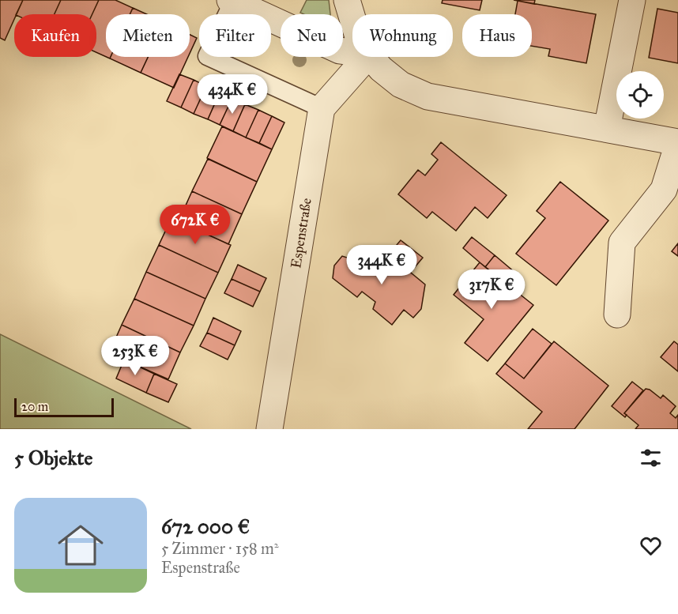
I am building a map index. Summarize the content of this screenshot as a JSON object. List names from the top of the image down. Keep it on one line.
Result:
{"streets":{"street":["Espenstraße"]},"scale_bar":"20 m","page":{"chip":["Kaufen","Mieten","Filter","Neu","Wohnung","Haus"],"price":["434K €","672K €","344K €","317K €","253K €"],"scale":"20 m","heading":"5 Objekte","list":[{"name":"672 000 €","note":"5 Zimmer · 158 m² · Espenstraße"}]}}
